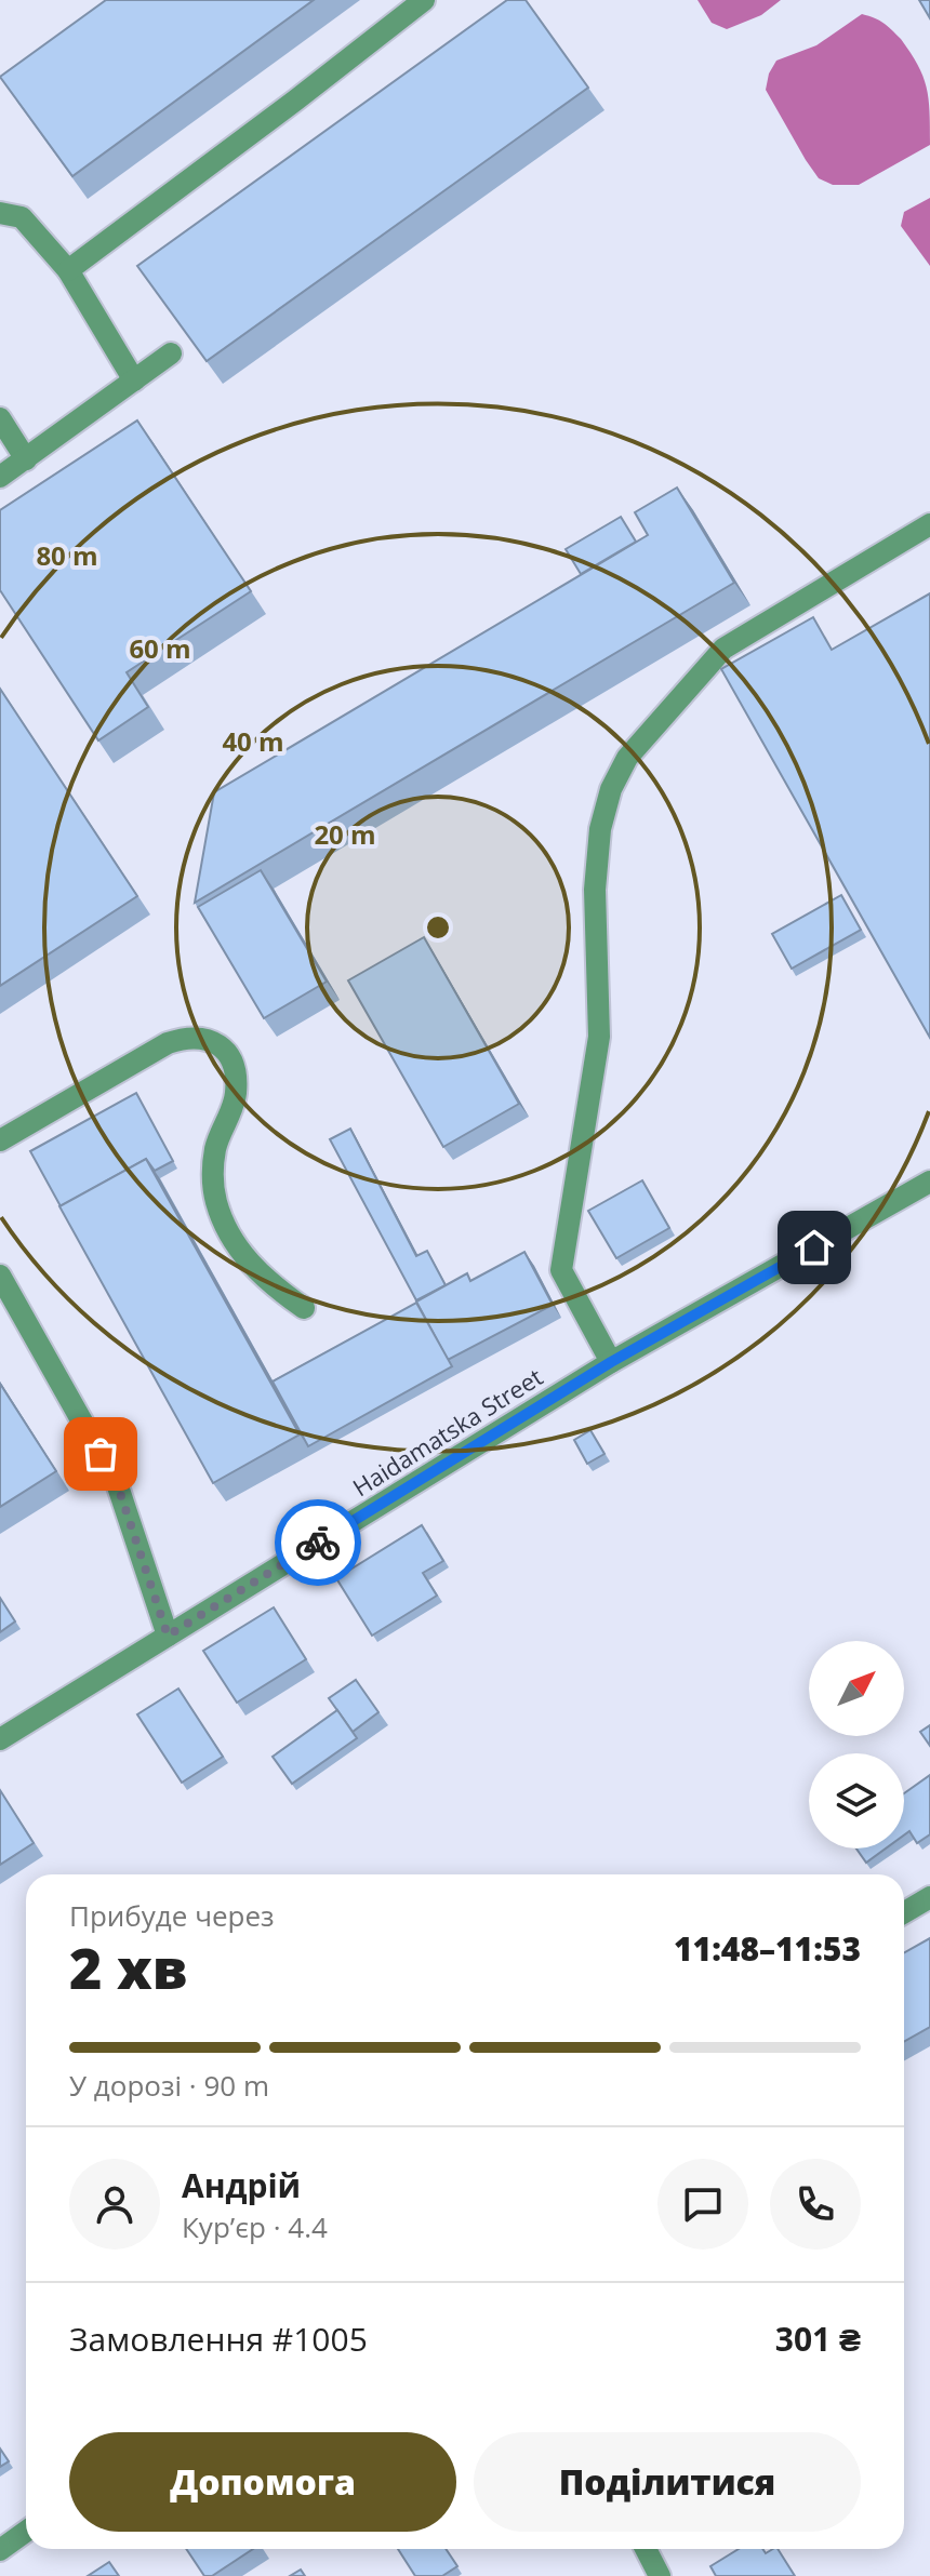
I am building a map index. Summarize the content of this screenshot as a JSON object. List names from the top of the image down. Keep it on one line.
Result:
{"streets":{"street":["Haidamatska Street"]},"north":"top right","page":{"heading":["2 хв","Прибуде через","11:48–11:53"],"panel":["Андрій","Кур’єр · 4.4","Замовлення #1005","301 ₴"],"bar":"У дорозі · 90 m","buttons":["Допомога","Поділитися"]},"rings":["80 m","60 m","40 m","20 m"]}
